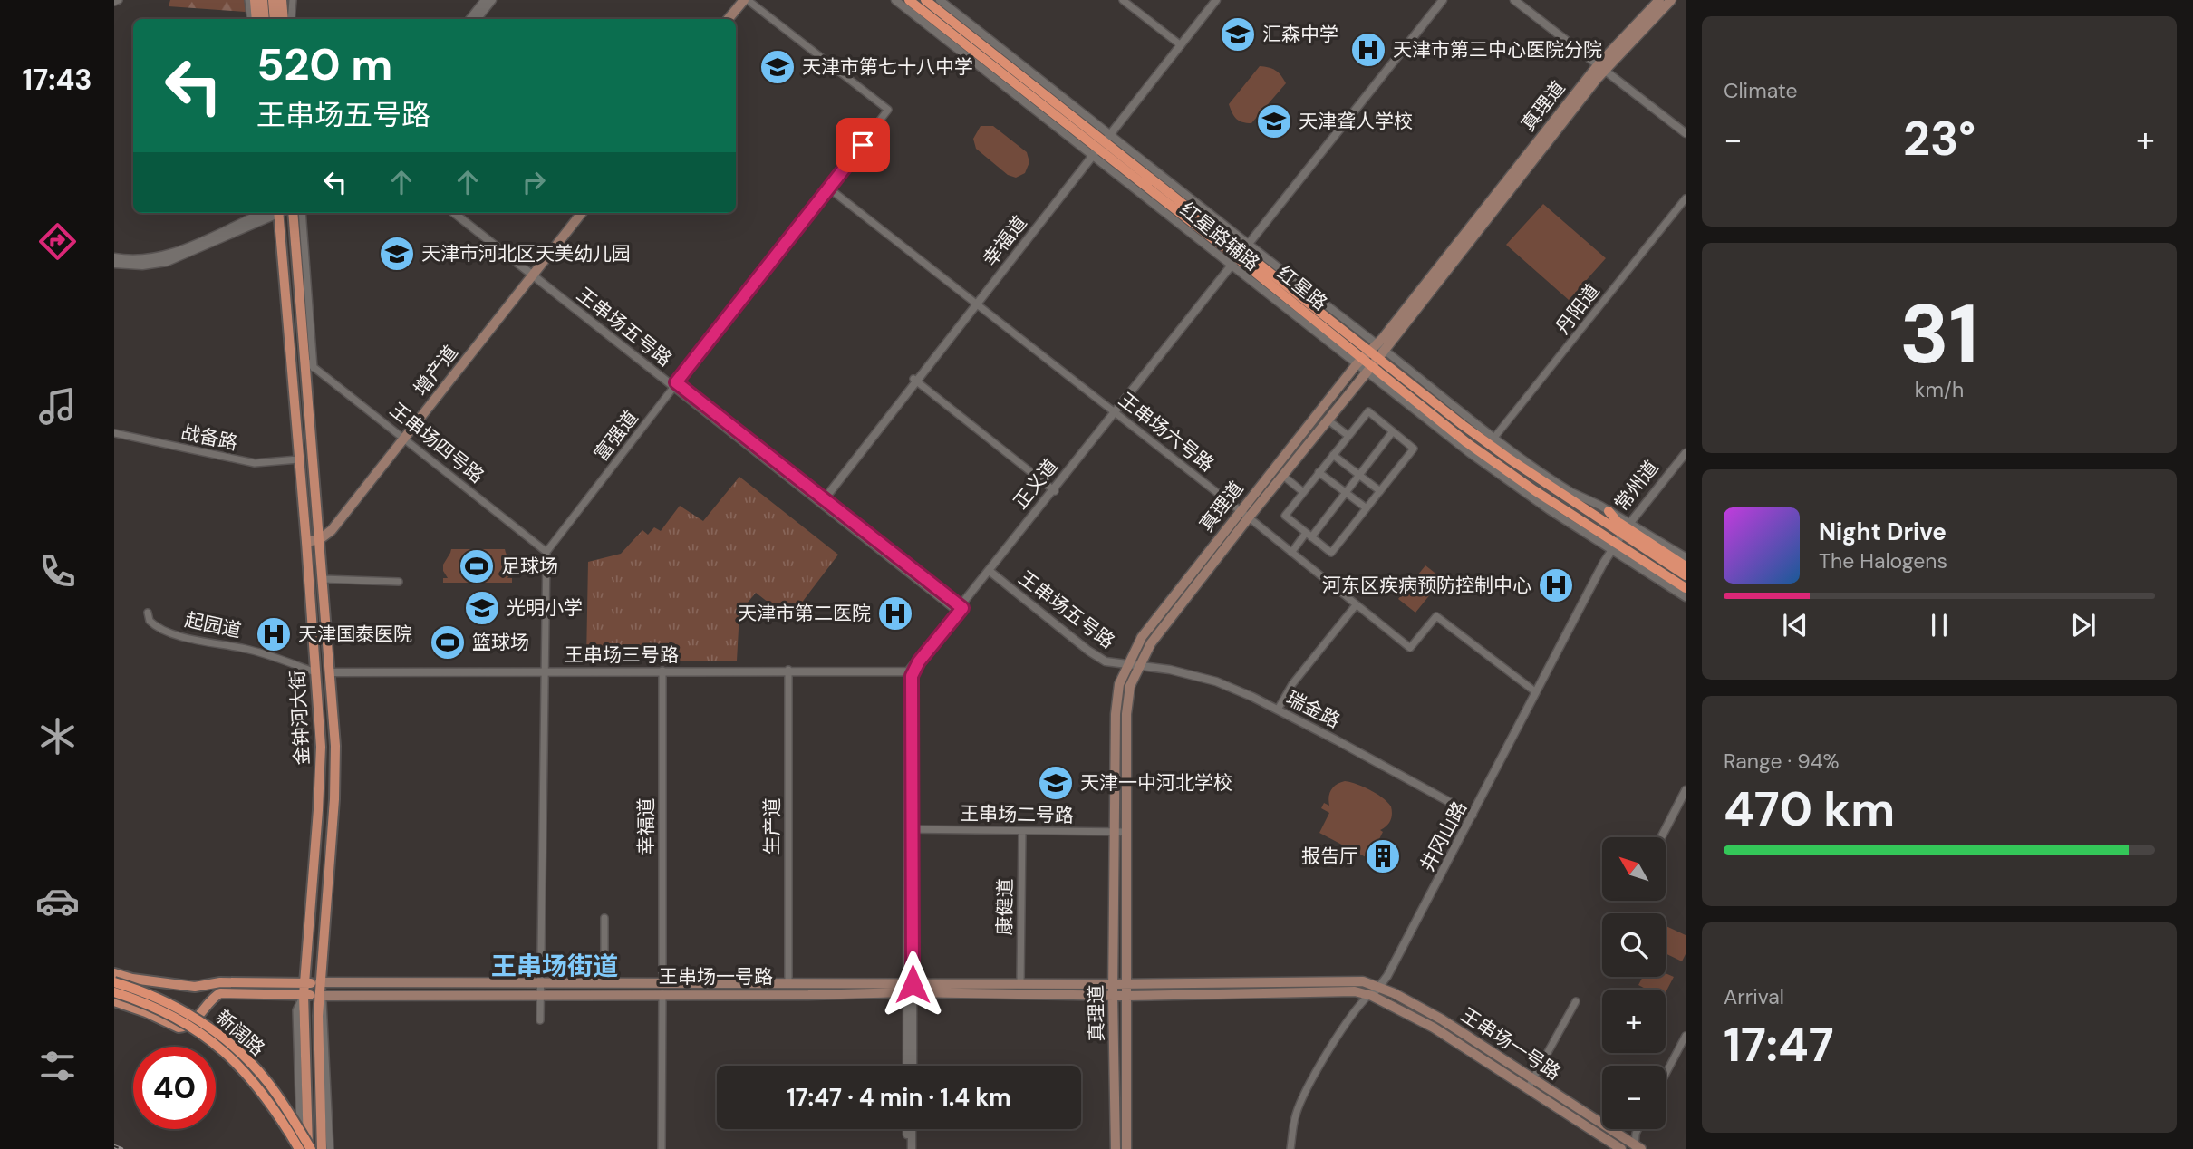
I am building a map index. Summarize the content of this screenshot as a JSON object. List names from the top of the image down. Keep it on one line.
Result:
{"streets":{"highway":["红星路","新阔路"],"main road":["真理道","增产道","金钟河大街","王串场一号路"],"street":["红星路辅路","幸福道","丹阳道","王串场五号路","王串场六号路","富强道","战备路","王串场四号路","正义道","常州道","起园道","王串场三号路","瑞金路","王串场二号路","生产道","井冈山路","康健道"]},"crossings":[["真理道","红星路辅路"],["真理道","红星路"],["真理道","王串场五号路"],["真理道","王串场六号路"],["真理道","瑞金路"],["真理道","王串场二号路"],["真理道","王串场一号路"],["红星路辅路","幸福道"],["红星路辅路","红星路"],["红星路辅路","丹阳道"],["红星路辅路","正义道"],["幸福道","红星路"],["幸福道","王串场五号路"],["幸福道","王串场六号路"],["幸福道","王串场三号路"],["幸福道","王串场一号路"],["红星路","正义道"],["红星路","常州道"],["红星路","井冈山路"],["王串场五号路","增产道"],["王串场五号路","富强道"],["王串场五号路","正义道"],["王串场五号路","瑞金路"],["增产道","王串场四号路"],["增产道","金钟河大街"],["王串场六号路","富强道"],["王串场六号路","正义道"],["王串场六号路","井冈山路"],["富强道","王串场四号路"],["战备路","金钟河大街"],["王串场四号路","金钟河大街"],["正义道","王串场三号路"],["常州道","井冈山路"],["起园道","金钟河大街"],["王串场三号路","金钟河大街"],["王串场三号路","生产道"],["瑞金路","井冈山路"],["金钟河大街","王串场一号路"],["金钟河大街","新阔路"],["王串场二号路","康健道"],["生产道","王串场一号路"],["井冈山路","王串场一号路"],["康健道","王串场一号路"]],"districts":["王串场街道"],"places":{"school or university":["汇森中学","天津市第七十八中学","天津聋人学校","天津市河北区天美幼儿园","光明小学","天津一中河北学校"],"hospital":["天津市第三中心医院分院","河东区疾病预防控制中心","天津市第二医院","天津国泰医院"],"sports":["足球场","篮球场"],"building":["报告厅"]},"north":"top left","page":{"tabs":"17:43","tile":["Climate",["31","km/h"],["Range · 94%","470 km"],["Arrival","17:47"]],"turn":["520 m","王串场五号路"],"heat":["−","23°","+"],"song":["Night Drive","The Halogens"],"map_buttons":["+","−"],"limit":"40","trip":"17:47 · 4 min · 1.4 km"}}
